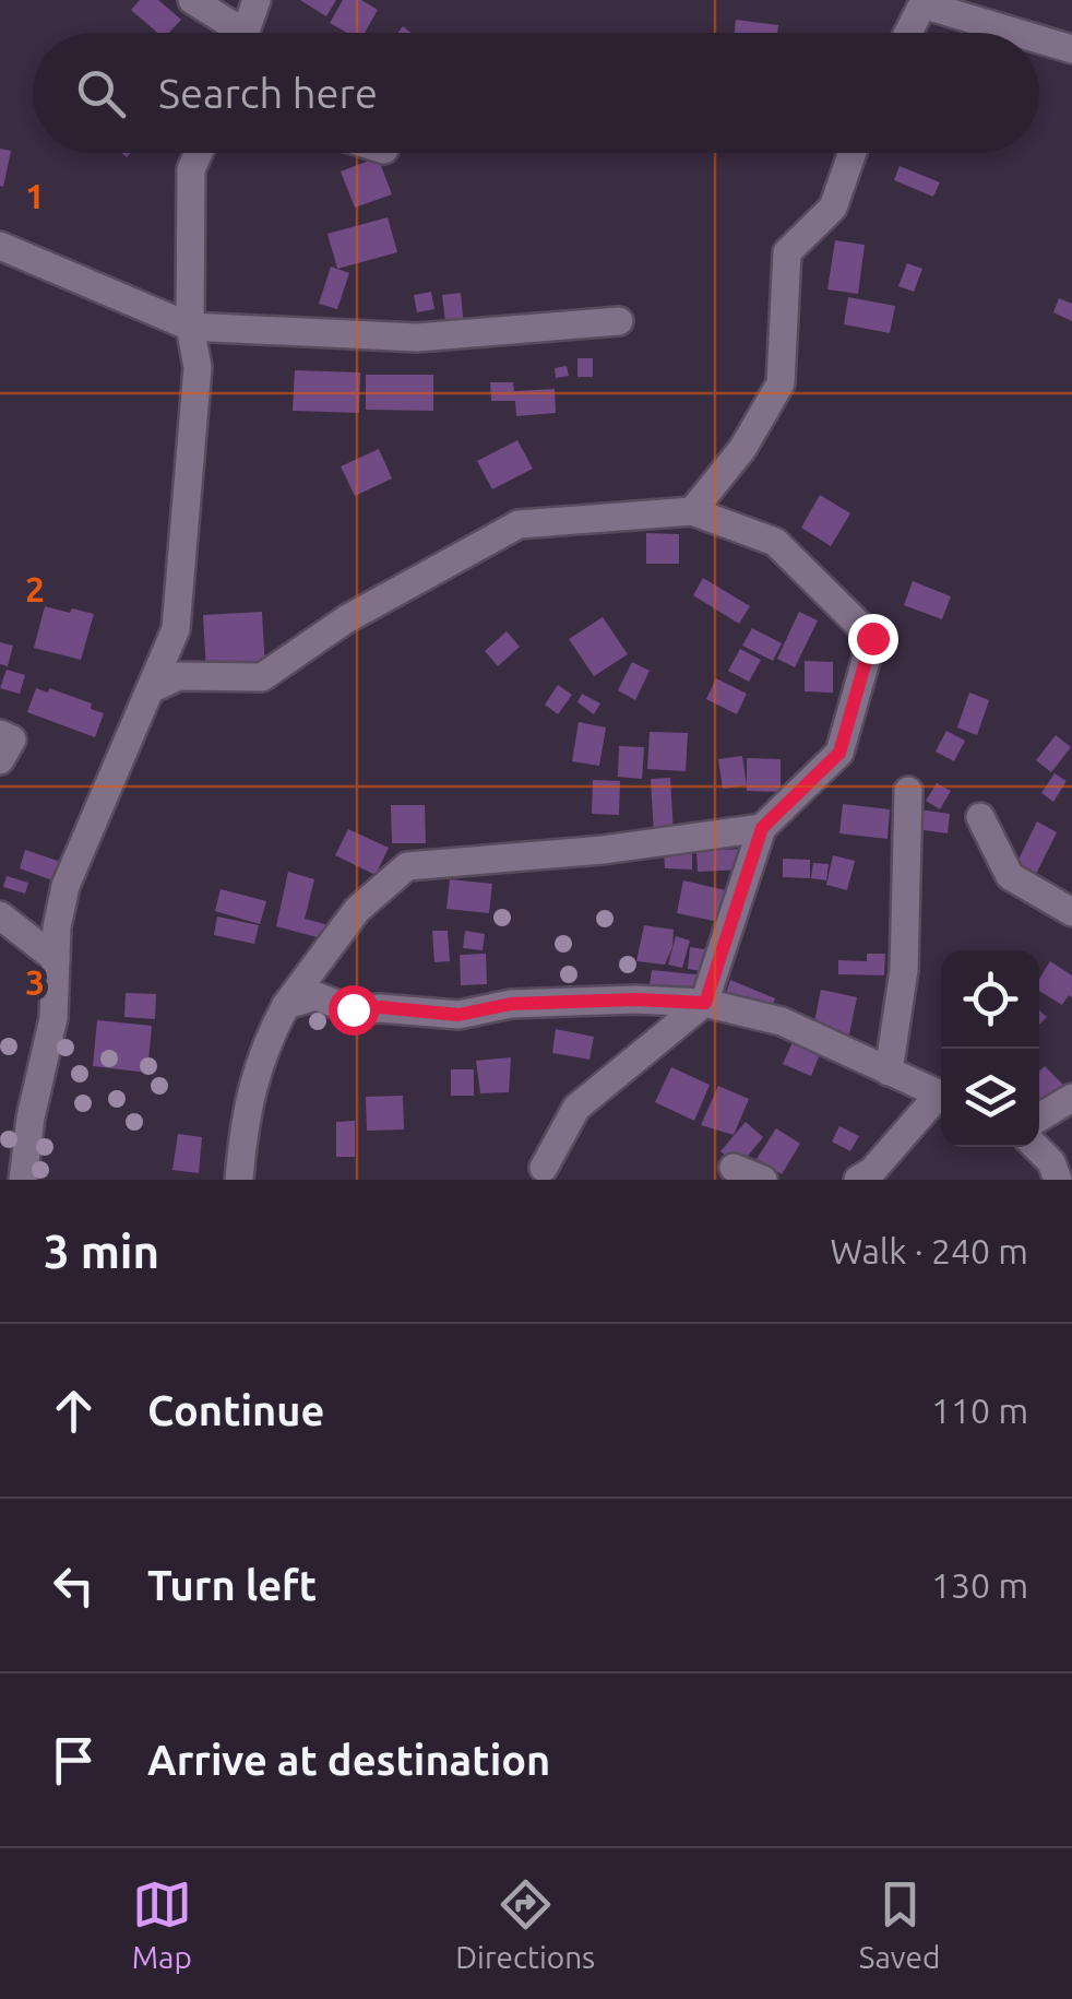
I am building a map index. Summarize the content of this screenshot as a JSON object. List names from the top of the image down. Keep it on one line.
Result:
{"page":{"search":"Search here","heading":["3 min","Walk · 240 m"],"list":[["Continue","110 m"],["Turn left","130 m"],"Arrive at destination"],"nav":["Map","Directions","Saved"]},"grid":{"rows":["1","2","3"]}}
